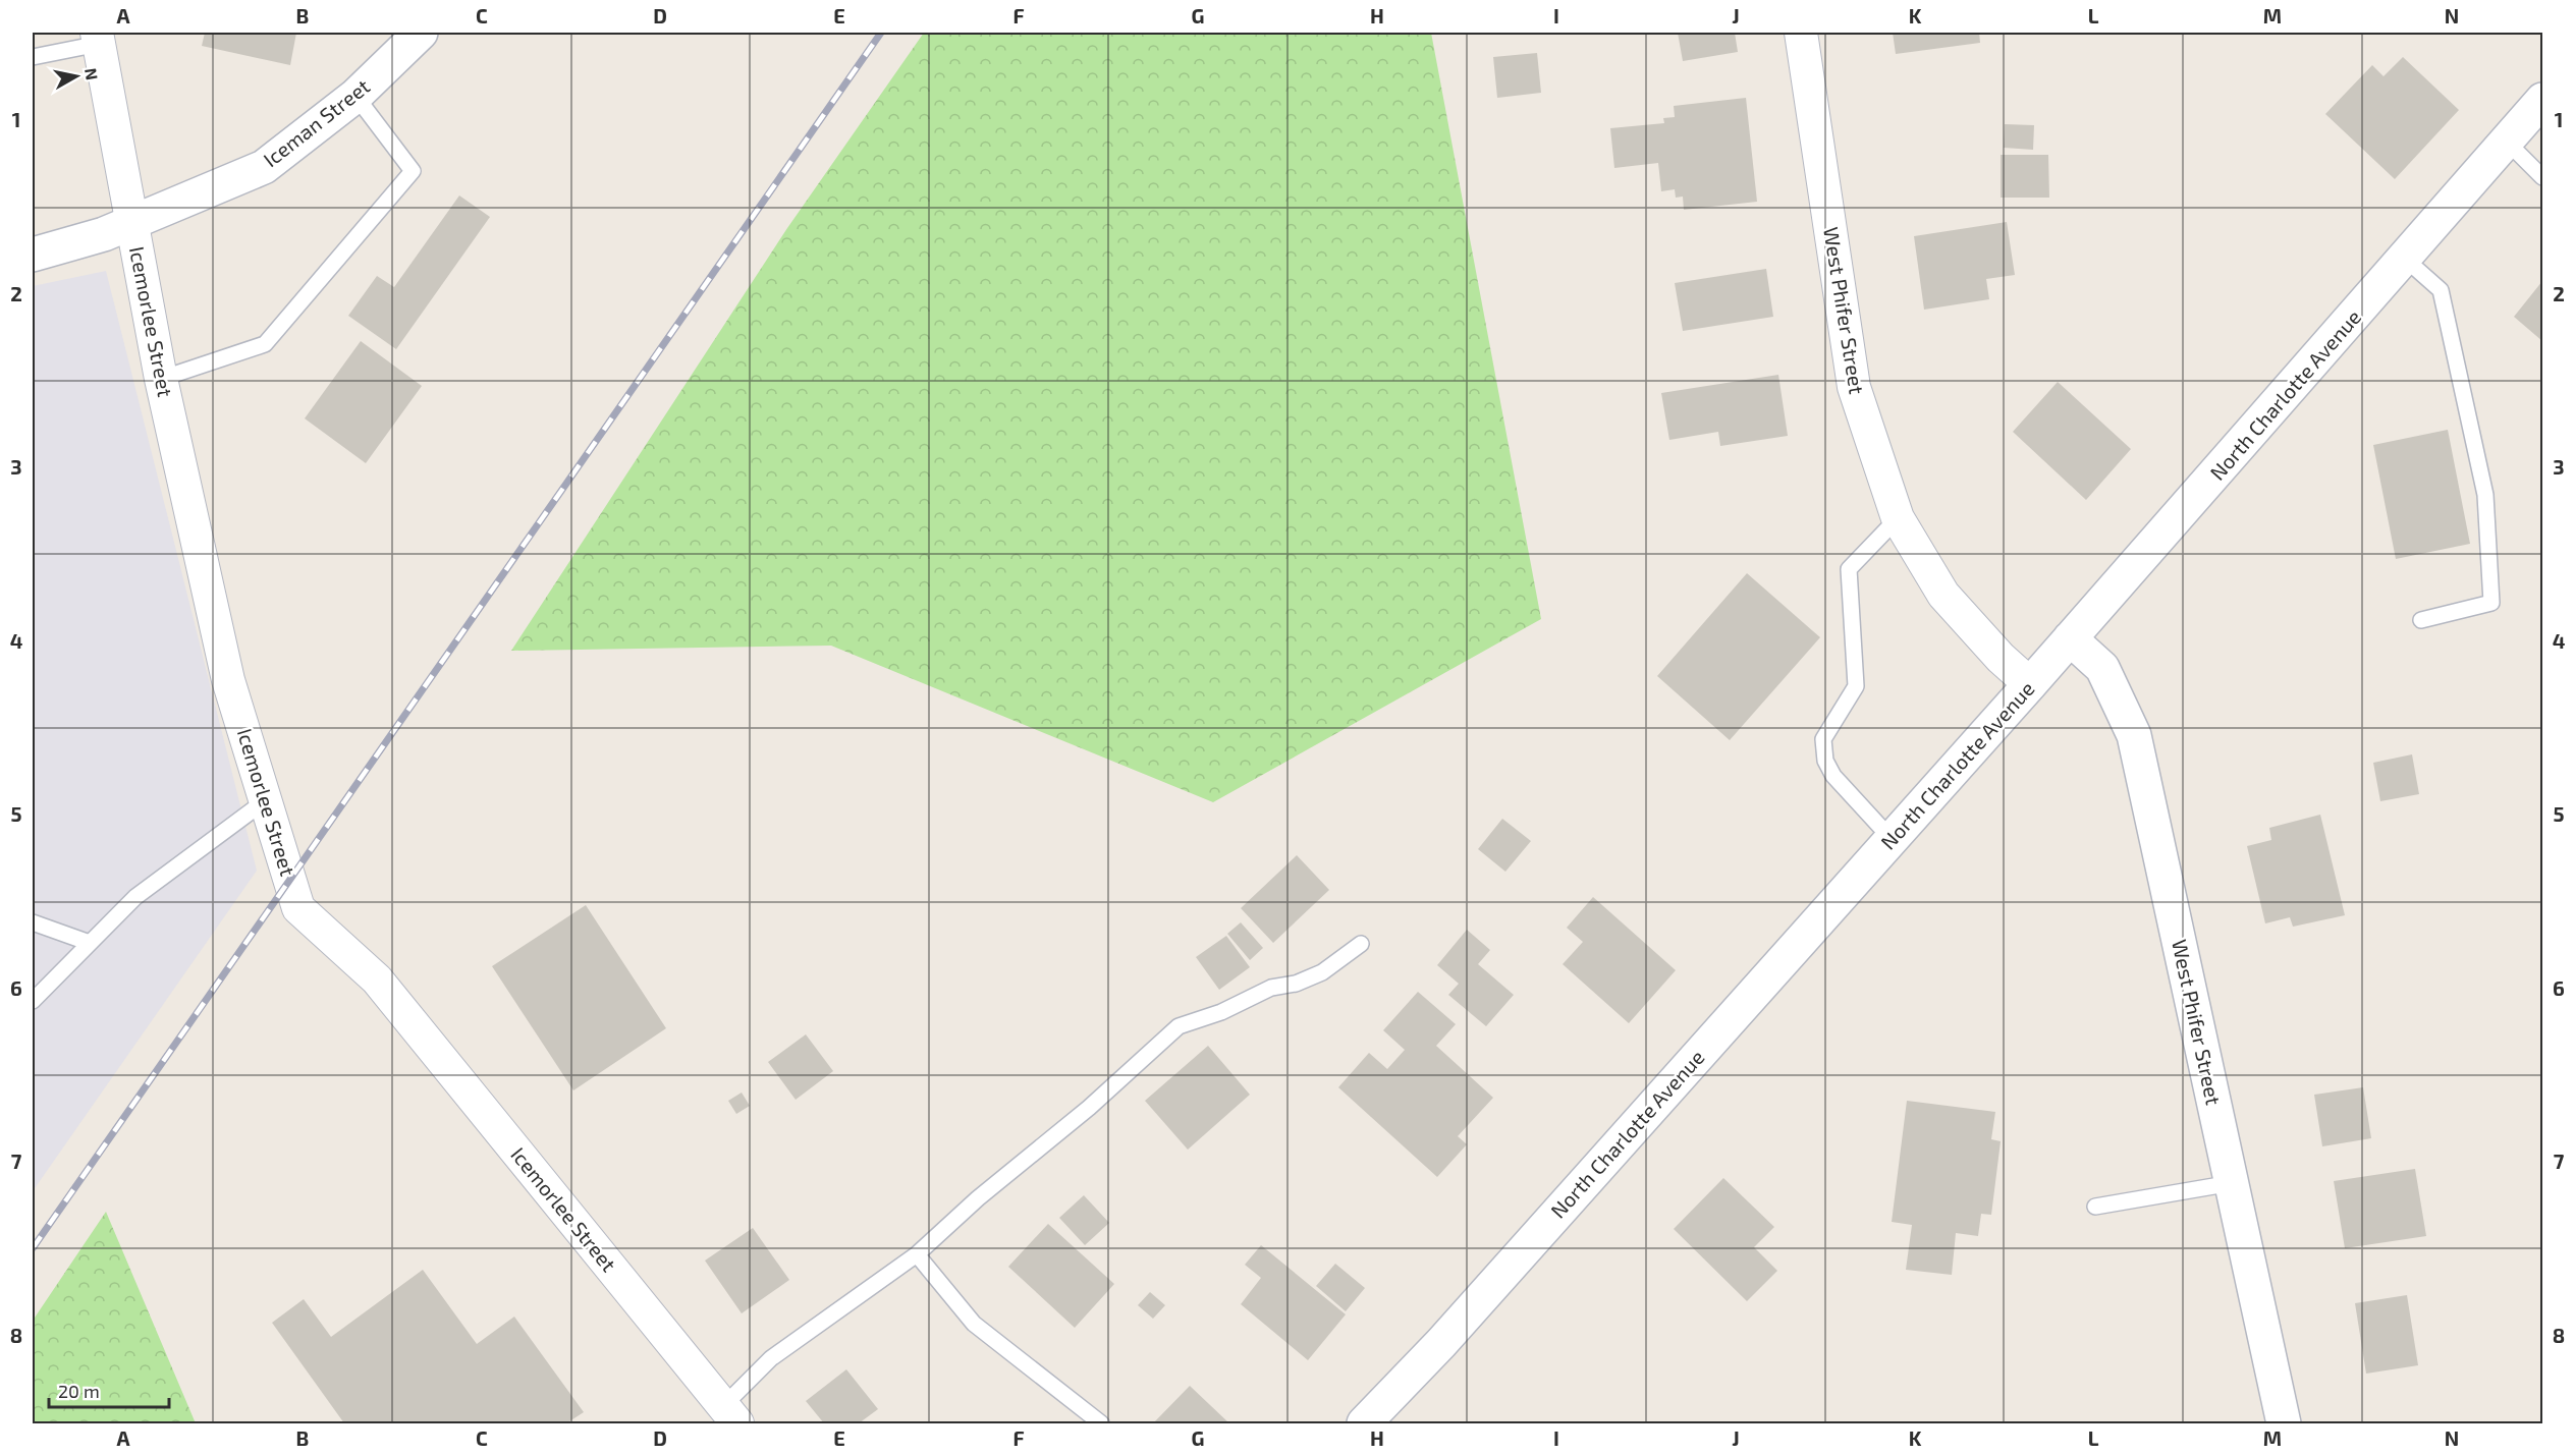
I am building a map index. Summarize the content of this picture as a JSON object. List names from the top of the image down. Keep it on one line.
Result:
{"streets":{"main road":["Iceman Street","West Phifer Street","North Charlotte Avenue"],"street":["Icemorlee Street"]},"crossings":[["Iceman Street","Icemorlee Street"],["West Phifer Street","North Charlotte Avenue"]],"scale_bar":"20 m","north":"right","grid":{"columns":["A","B","C","D","E","F","G","H","I","J","K","L","M","N"],"rows":["1","2","3","4","5","6","7","8"]}}
